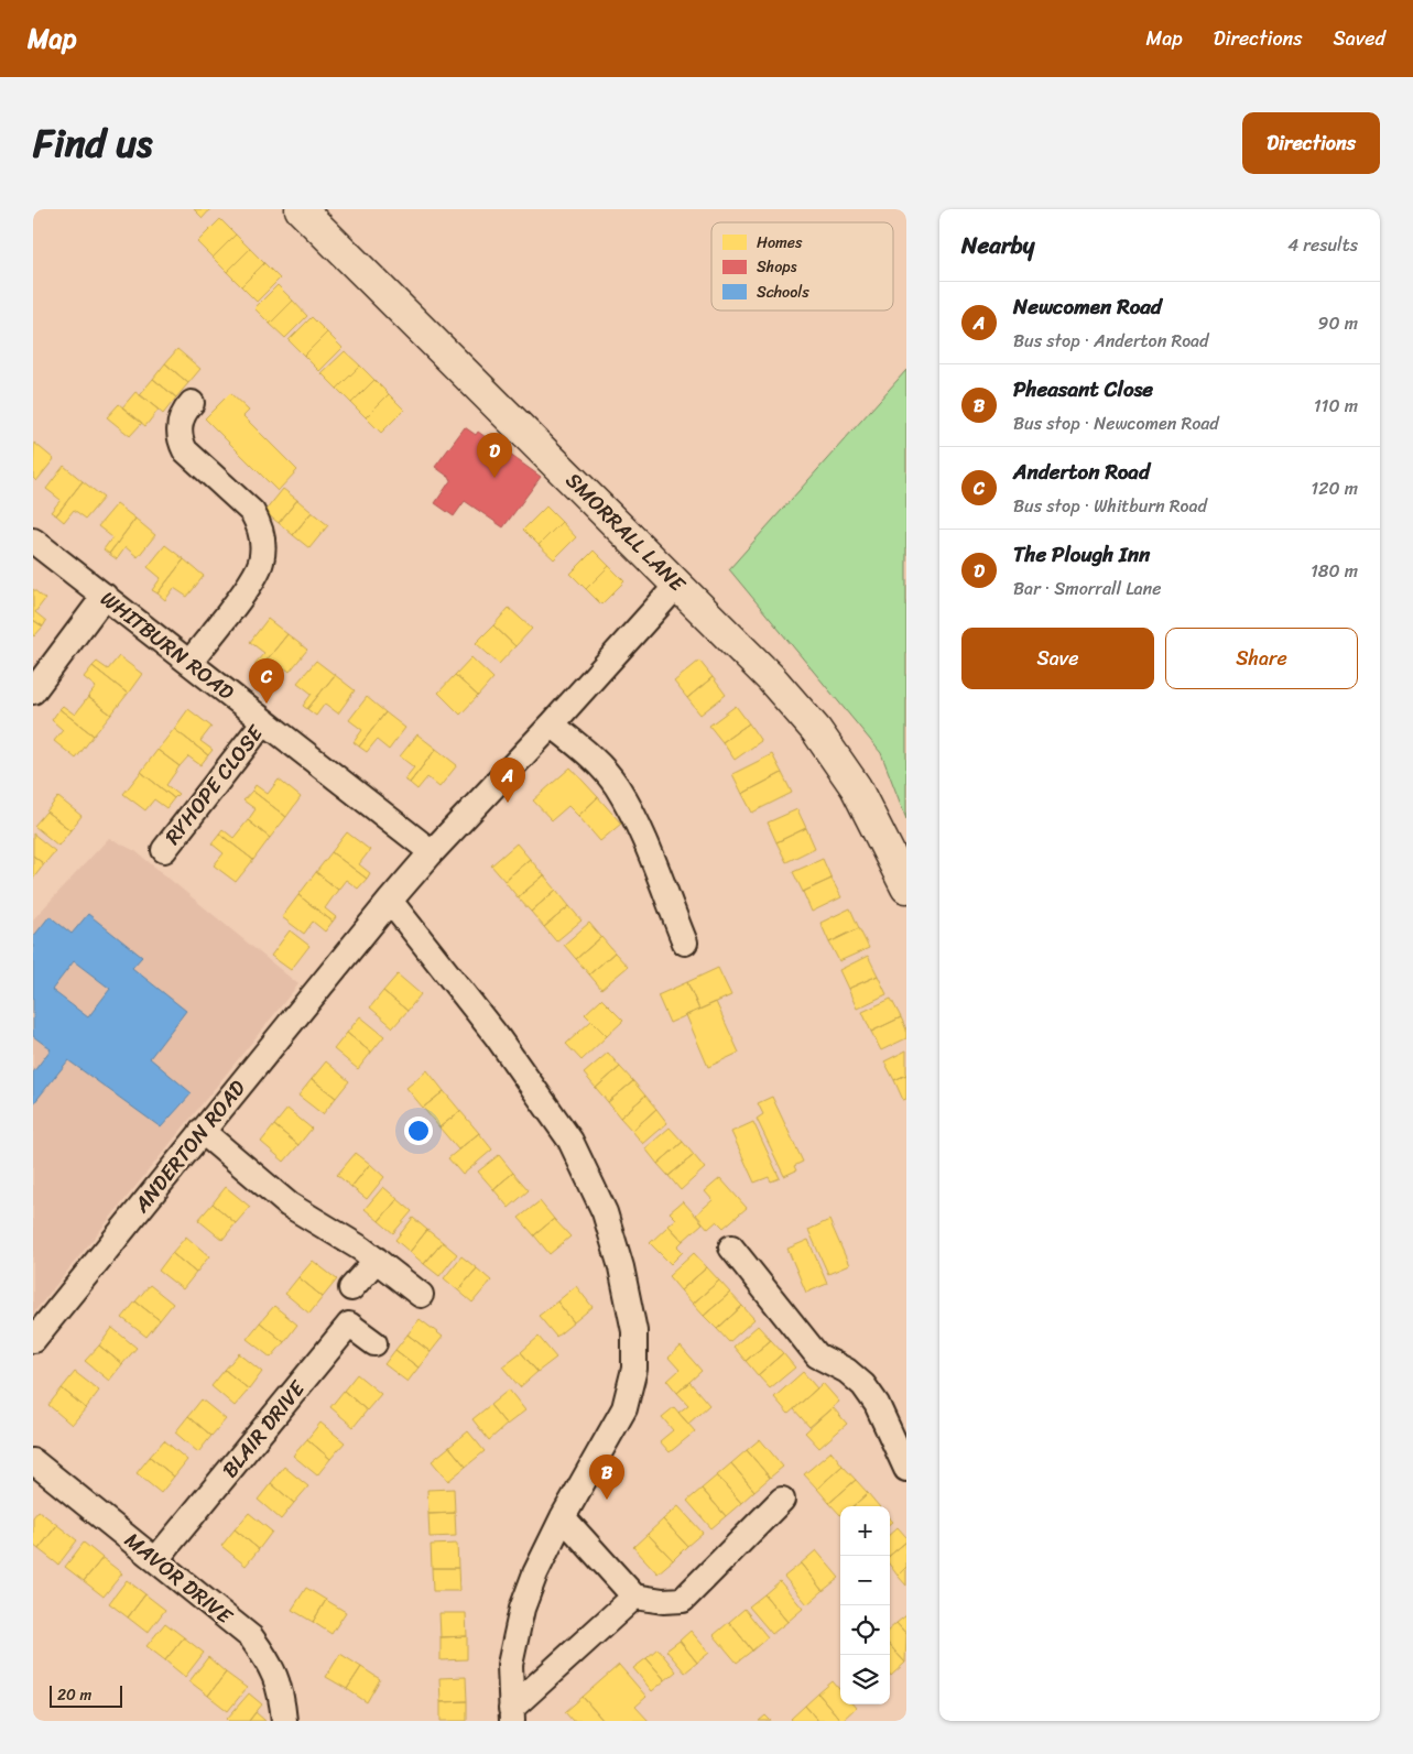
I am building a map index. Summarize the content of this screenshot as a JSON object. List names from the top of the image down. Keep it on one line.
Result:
{"streets":{"street":["SMORRALL LANE","WHITBURN ROAD","RYHOPE CLOSE","ANDERTON ROAD","BLAIR DRIVE","MAVOR DRIVE"]},"crossings":[["SMORRALL LANE","ANDERTON ROAD"],["WHITBURN ROAD","RYHOPE CLOSE"],["WHITBURN ROAD","ANDERTON ROAD"],["BLAIR DRIVE","MAVOR DRIVE"]],"legend":["Homes","Shops","Schools"],"scale_bar":"20 m","page":{"header":"Map","nav":["Map","Directions","Saved"],"title":"Find us","buttons":["Directions",["Save","Share"]],"heading":["Nearby","4 results"],"list":[{"mark":"A","name":"Newcomen Road","note":"Bus stop · Anderton Road","value":"90 m"},{"mark":"B","name":"Pheasant Close","note":"Bus stop · Newcomen Road","value":"110 m"},{"mark":"C","name":"Anderton Road","note":"Bus stop · Whitburn Road","value":"120 m"},{"mark":"D","name":"The Plough Inn","note":"Bar · Smorrall Lane","value":"180 m"}],"pins":["D","C","A","B"],"map_buttons":["+","−"],"scale":"20 m"}}
